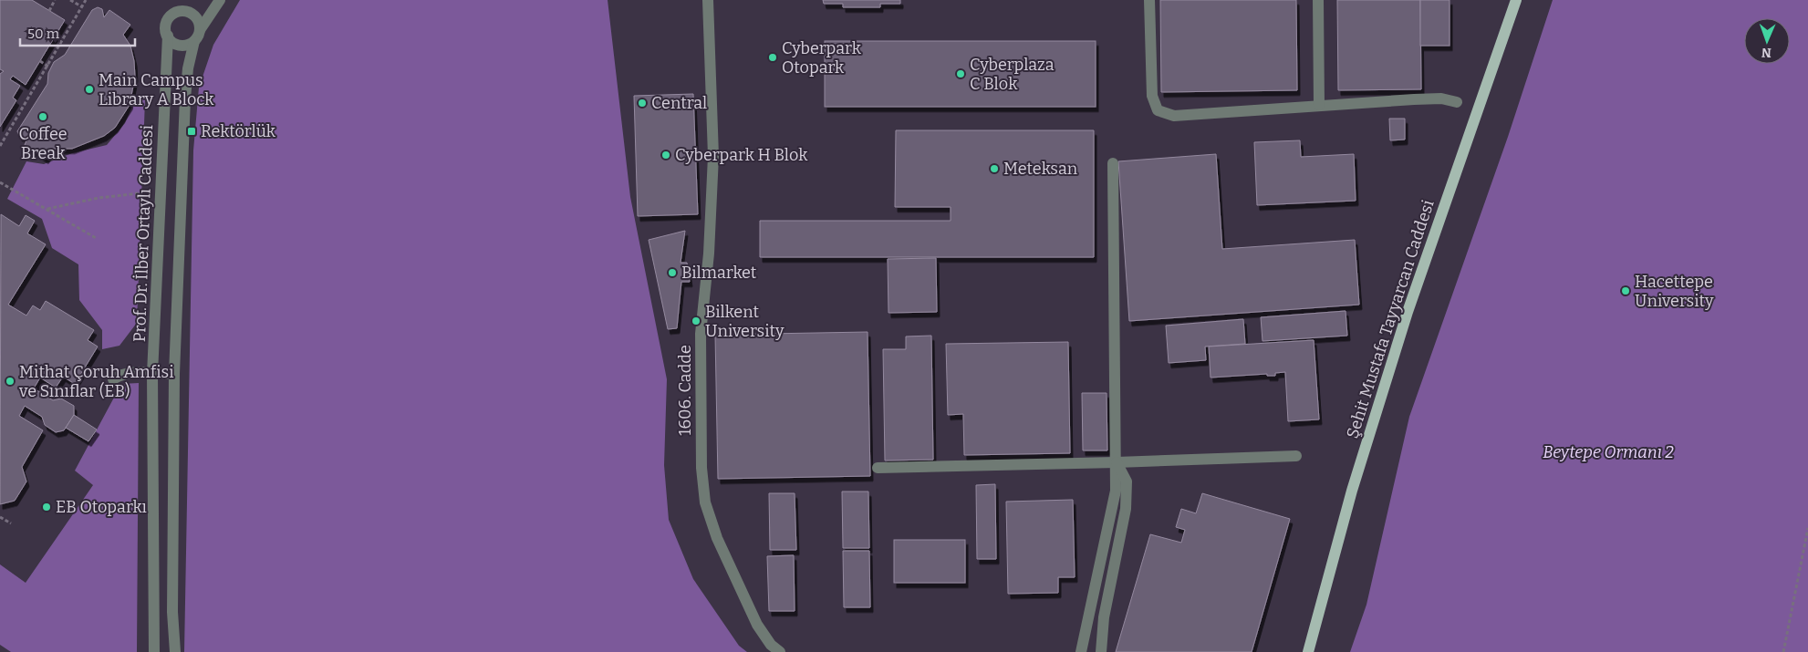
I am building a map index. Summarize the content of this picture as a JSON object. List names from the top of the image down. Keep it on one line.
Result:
{"streets":{"main road":["Şehit Mustafa Tayyarcan Caddesi"],"street":["Prof. Dr. İlber Ortaylı Caddesi","1606. Cadde"]},"parks":["Beytepe Ormanı 2"],"places":{"other":["Cyberpark Otopark","Cyberplaza C Blok","Main Campus Library A Block","Central","Coffee Break","Cyberpark H Blok","Meteksan","Bilmarket","Hacettepe University","Bilkent University","Mithat Çoruh Amfisi ve Sınıflar (EB)","EB Otoparkı"],"transit":["Rektörlük"]},"scale_bar":"50 m","north":"bottom"}
